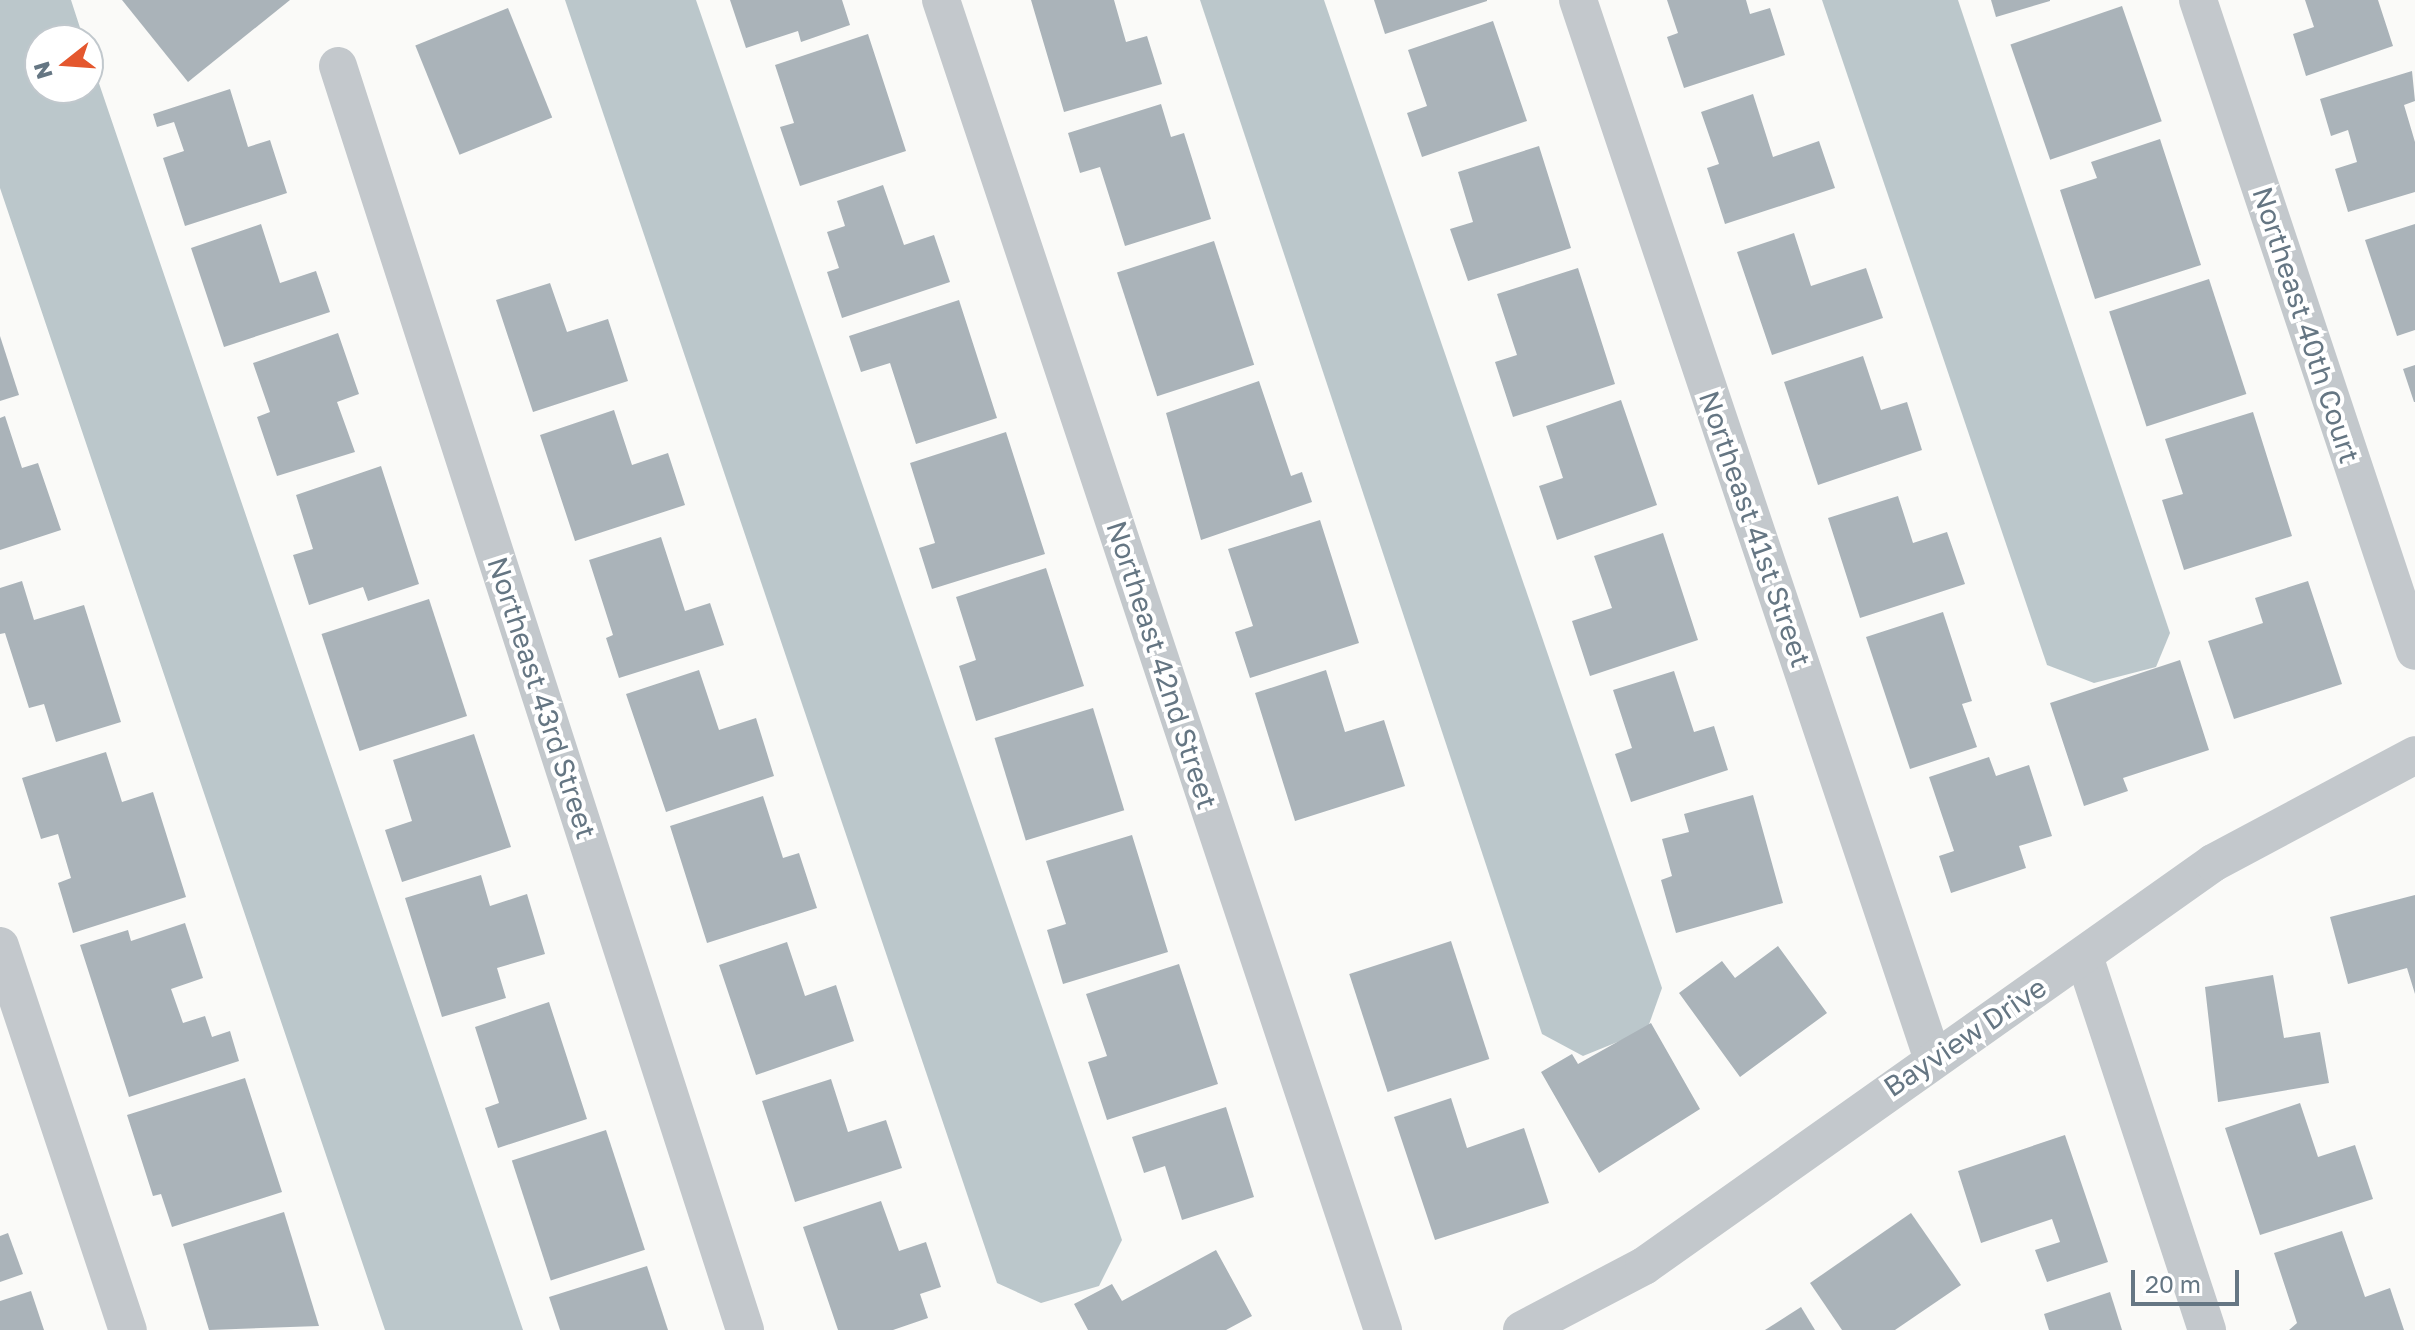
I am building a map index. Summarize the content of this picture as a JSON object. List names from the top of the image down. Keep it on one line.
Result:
{"streets":{"street":["Northeast 40th Court","Northeast 41st Street","Northeast 42nd Street","Northeast 43rd Street","Bayview Drive"]},"crossings":[["Northeast 41st Street","Bayview Drive"]],"scale_bar":"20 m","north":"left"}
